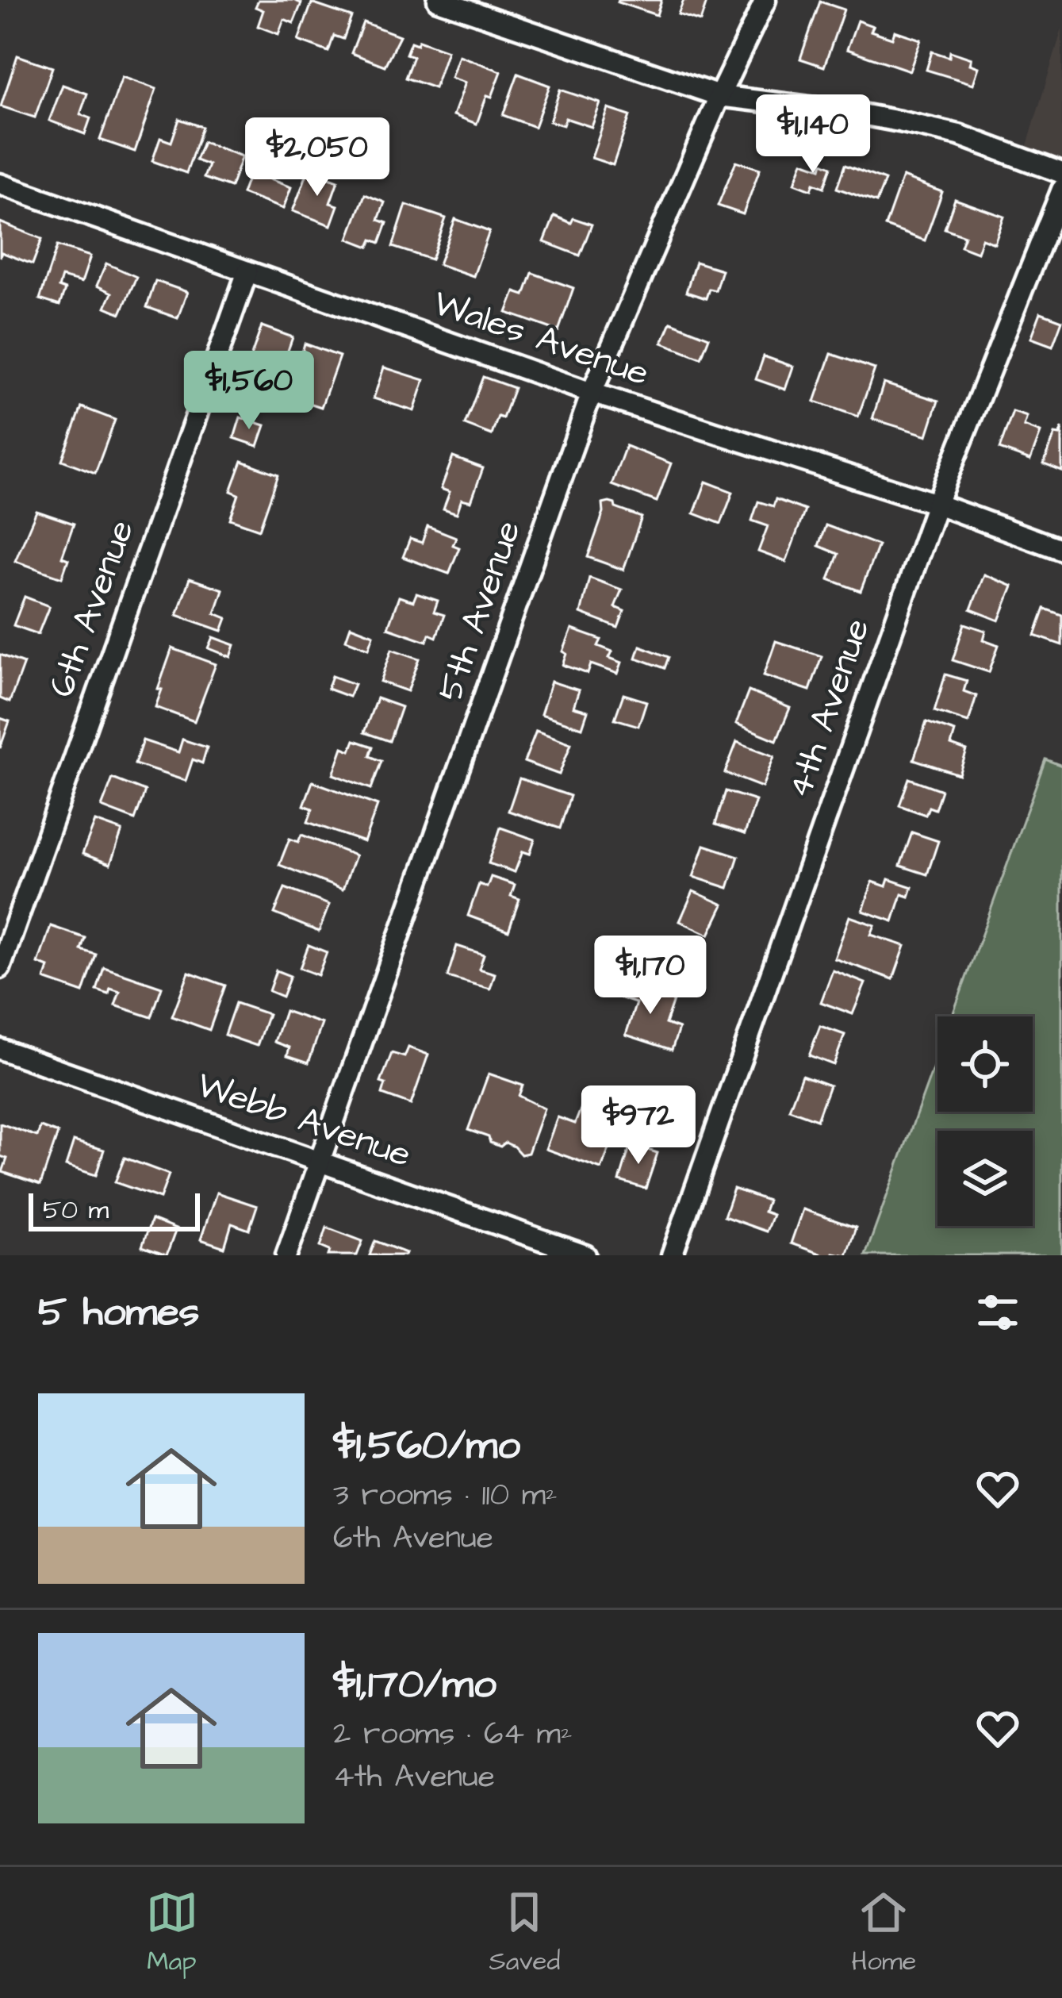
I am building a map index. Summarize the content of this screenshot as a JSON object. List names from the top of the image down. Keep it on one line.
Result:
{"streets":{"street":["Wales Avenue","6th Avenue","5th Avenue","4th Avenue","Webb Avenue"]},"crossings":[["Wales Avenue","6th Avenue"],["Wales Avenue","5th Avenue"],["Wales Avenue","4th Avenue"],["5th Avenue","Webb Avenue"]],"scale_bar":"50 m","page":{"price":["$1,140","$2,050","$1,560","$1,170","$972"],"scale":"50 m","heading":"5 homes","list":[{"name":"$1,560/mo","note":"3 rooms · 110 m² · 6th Avenue"},{"name":"$1,170/mo","note":"2 rooms · 64 m² · 4th Avenue"}],"tabs":["Map","Saved","Home"]}}
